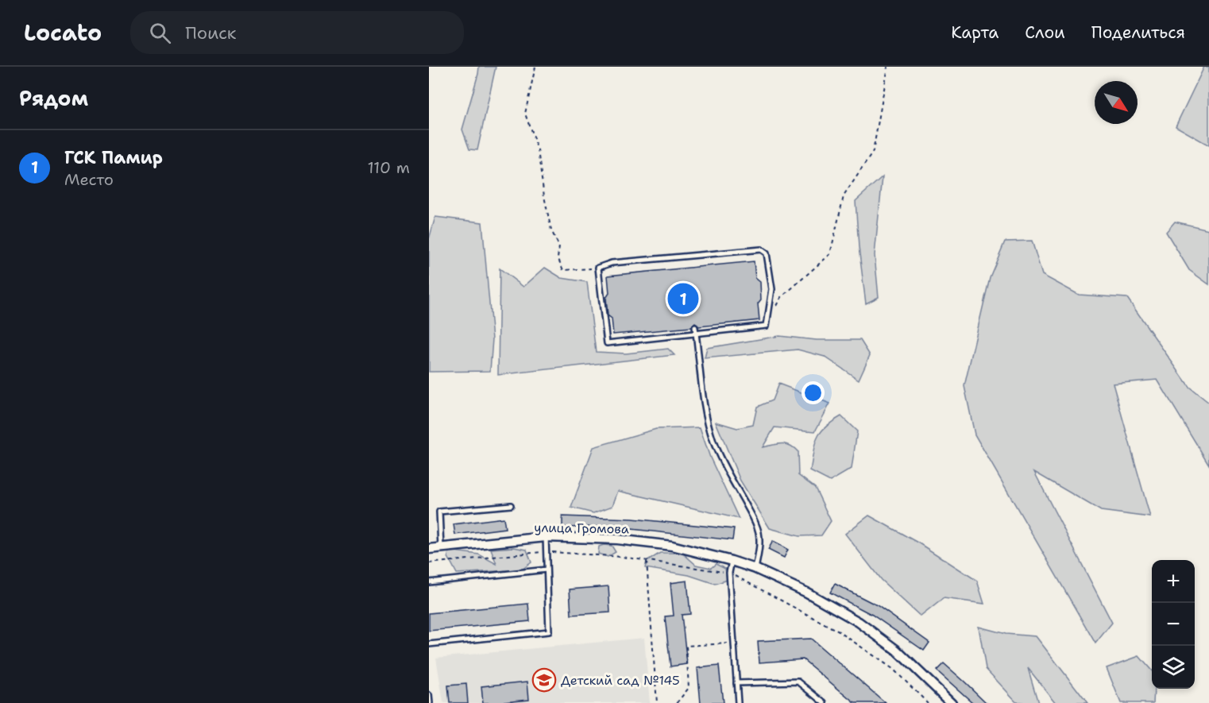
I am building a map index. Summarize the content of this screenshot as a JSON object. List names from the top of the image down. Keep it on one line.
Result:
{"streets":{"street":["улица Громова"]},"places":{"school or university":["Детский сад №145"]},"north":"bottom right","page":{"header":"Locato","search":"Поиск","nav":["Карта","Слои","Поделиться"],"heading":"Рядом","list":[{"mark":"1","name":"ГСК Памир","note":"Место","value":"110 m"}],"pins":"1","map_buttons":["+","−"]}}
